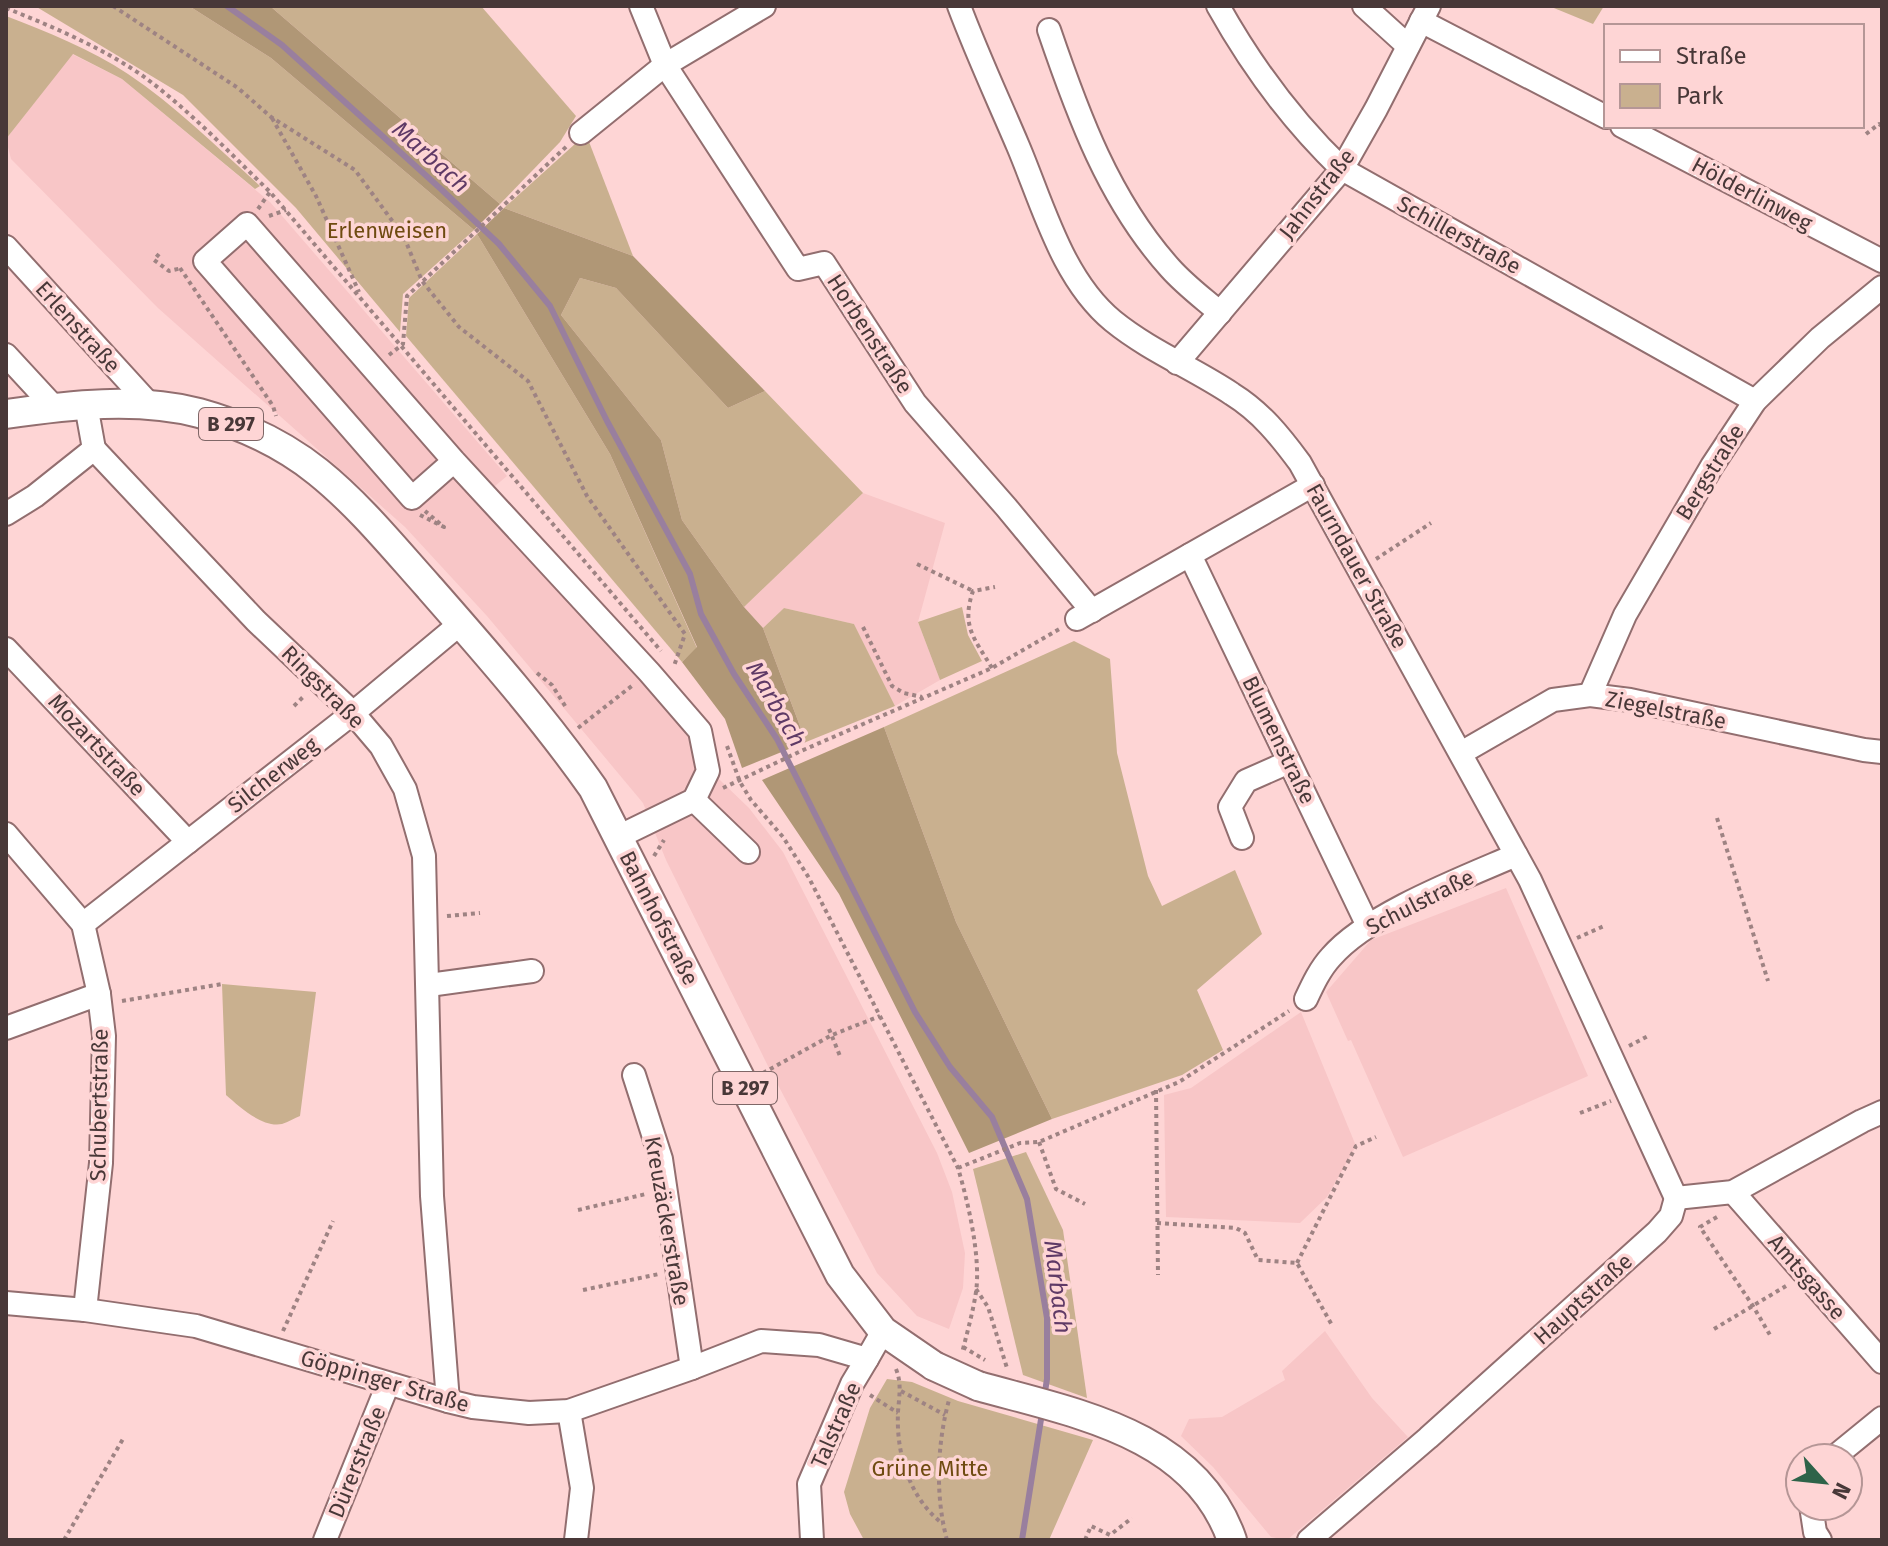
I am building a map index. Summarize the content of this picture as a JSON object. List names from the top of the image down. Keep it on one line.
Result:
{"streets":{"main road":["B 297","Bahnhofstraße"],"street":["Jahnstraße","Hölderlinweg","Schillerstraße","Erlenstraße","Horbenstraße","Bergstraße","Faurndauer Straße","Ringstraße","Ziegelstraße","Blumenstraße","Mozartstraße","Silcherweg","Schulstraße","Schubertstraße","Kreuzäckerstraße","Amtsgasse","Hauptstraße","Göppinger Straße","Talstraße","Dürerstraße"]},"crossings":[["Jahnstraße","Schillerstraße"],["Jahnstraße","Faurndauer Straße"],["Schillerstraße","Bergstraße"],["Erlenstraße","Bahnhofstraße"],["Bergstraße","Ziegelstraße"],["Faurndauer Straße","Ziegelstraße"],["Faurndauer Straße","Schulstraße"],["Faurndauer Straße","Hauptstraße"],["Ringstraße","Silcherweg"],["Ringstraße","Göppinger Straße"],["Blumenstraße","Schulstraße"],["Mozartstraße","Silcherweg"],["Silcherweg","Bahnhofstraße"],["Silcherweg","Schubertstraße"],["Schubertstraße","Göppinger Straße"],["Kreuzäckerstraße","Göppinger Straße"],["Göppinger Straße","Talstraße"],["Göppinger Straße","Dürerstraße"]],"water":["Marbach"],"parks":["Erlenweisen","Grüne Mitte"],"legend":["Straße","Park"],"north":"bottom right"}
